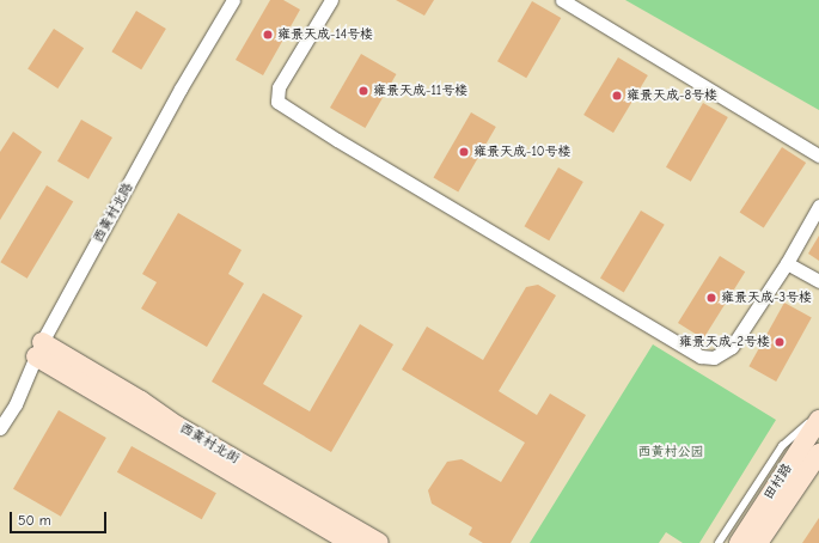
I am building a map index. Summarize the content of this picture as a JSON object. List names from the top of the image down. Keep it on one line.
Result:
{"streets":{"street":["西黄村北路","西黄村北街","田村路"]},"crossings":[["西黄村北路","西黄村北街"]],"parks":["西黄村公园"],"places":["雍景天成-14号楼","雍景天成-11号楼","雍景天成-8号楼","雍景天成-10号楼","雍景天成-3号楼","雍景天成-2号楼"],"scale_bar":"50 m"}
